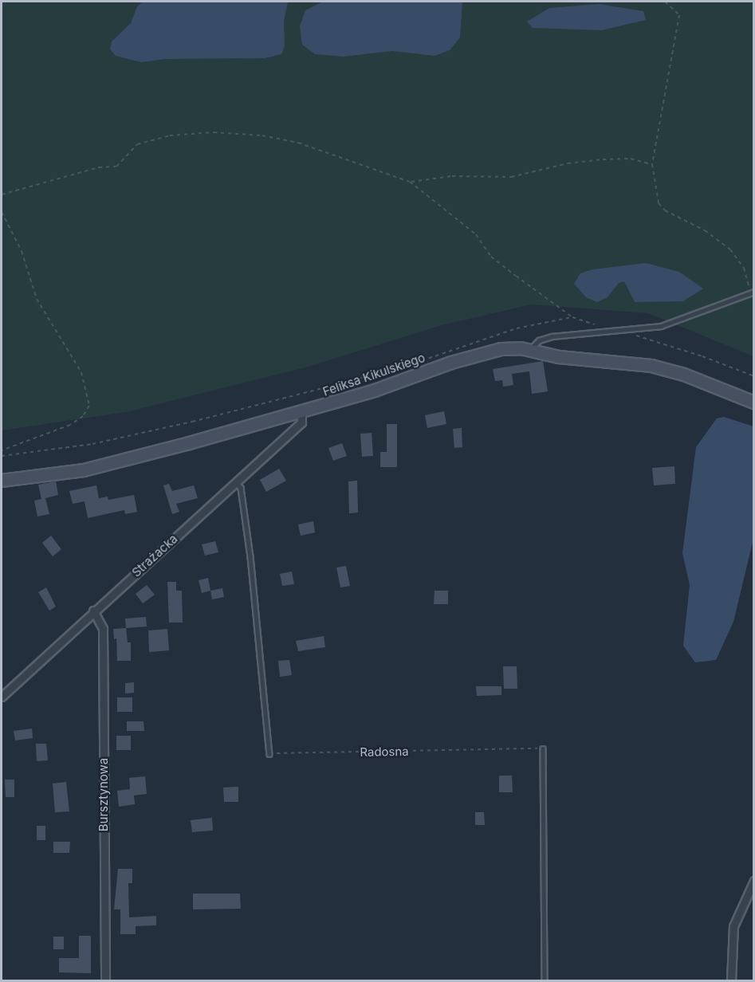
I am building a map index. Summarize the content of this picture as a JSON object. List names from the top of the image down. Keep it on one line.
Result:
{"streets":{"main road":["Feliksa Kikulskiego"],"street":["Strażacka","Bursztynowa"],"path":["Radosna"]},"crossings":[["Feliksa Kikulskiego","Strażacka"],["Strażacka","Bursztynowa"]]}
